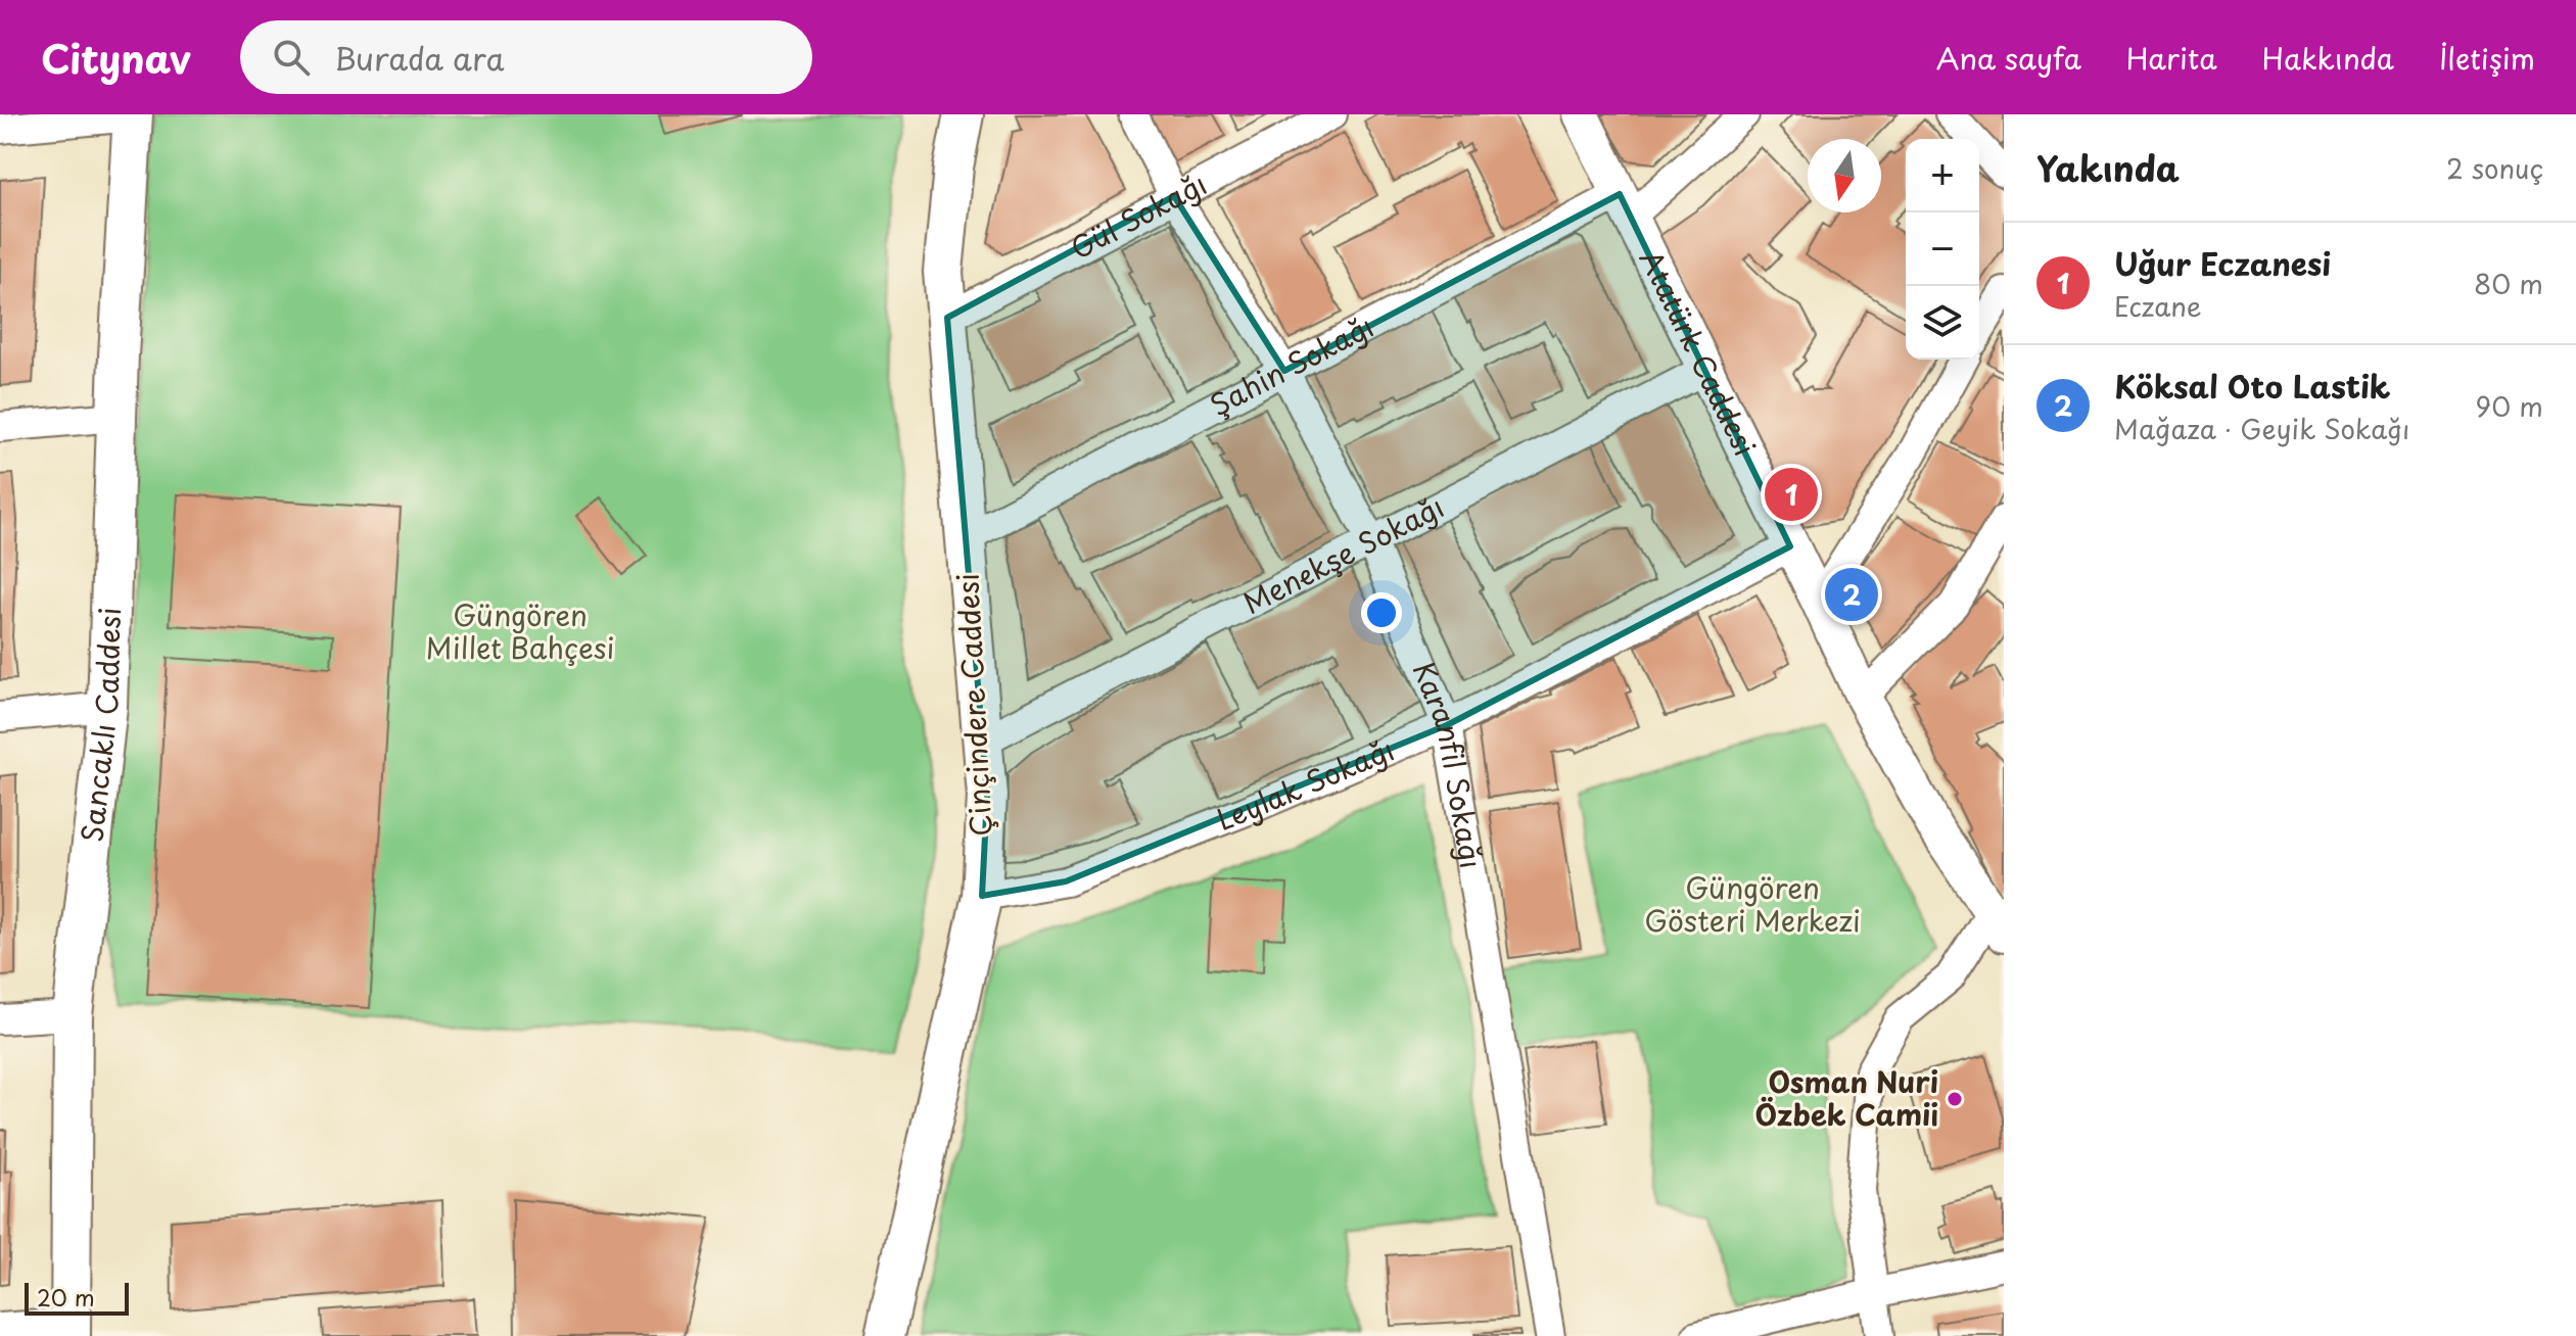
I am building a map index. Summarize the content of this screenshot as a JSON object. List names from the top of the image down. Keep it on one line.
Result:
{"streets":{"main road":["Çinçindere Caddesi","Sancaklı Caddesi"],"street":["Gül Sokağı","Atatürk Caddesi","Şahin Sokağı","Menekşe Sokağı","Karanfil Sokağı","Leylak Sokağı"]},"crossings":[["Gül Sokağı","Çinçindere Caddesi"],["Gül Sokağı","Karanfil Sokağı"],["Atatürk Caddesi","Şahin Sokağı"],["Atatürk Caddesi","Menekşe Sokağı"],["Atatürk Caddesi","Leylak Sokağı"],["Şahin Sokağı","Çinçindere Caddesi"],["Şahin Sokağı","Karanfil Sokağı"],["Menekşe Sokağı","Çinçindere Caddesi"],["Menekşe Sokağı","Karanfil Sokağı"],["Çinçindere Caddesi","Leylak Sokağı"],["Karanfil Sokağı","Leylak Sokağı"]],"parks":["Güngören Millet Bahçesi","Güngören Gösteri Merkezi"],"places":["Osman Nuri Özbek Camii"],"scale_bar":"20 m","north":"bottom","page":{"header":"Citynav","search":"Burada ara","nav":["Ana sayfa","Harita","Hakkında","İletişim"],"heading":["Yakında","2 sonuç"],"map_buttons":["+","−"],"list":[{"mark":"1","name":"Uğur Eczanesi","note":"Eczane","value":"80 m"},{"mark":"2","name":"Köksal Oto Lastik","note":"Mağaza · Geyik Sokağı","value":"90 m"}],"pins":["1","2"],"scale":"20 m"}}
